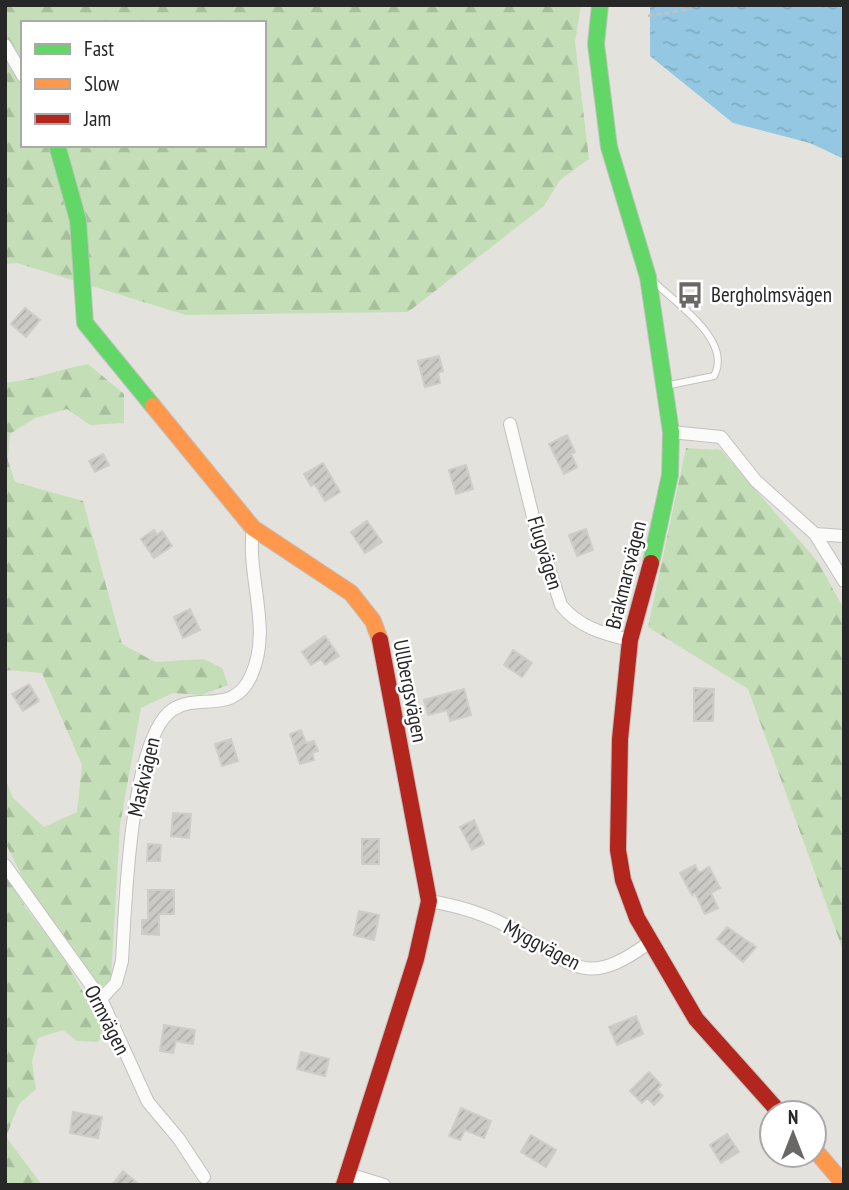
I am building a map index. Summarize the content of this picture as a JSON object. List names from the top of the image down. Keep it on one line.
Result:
{"streets":{"street":["Flugvägen","Brakmarsvägen","Ullbergsvägen","Maskvägen","Myggvägen","Ormvägen"]},"crossings":[["Flugvägen","Brakmarsvägen"],["Brakmarsvägen","Myggvägen"],["Ullbergsvägen","Maskvägen"],["Ullbergsvägen","Myggvägen"],["Maskvägen","Ormvägen"]],"places":{"bus stop":["Bergholmsvägen"]},"legend":["Fast","Slow","Jam"],"north":"top"}
